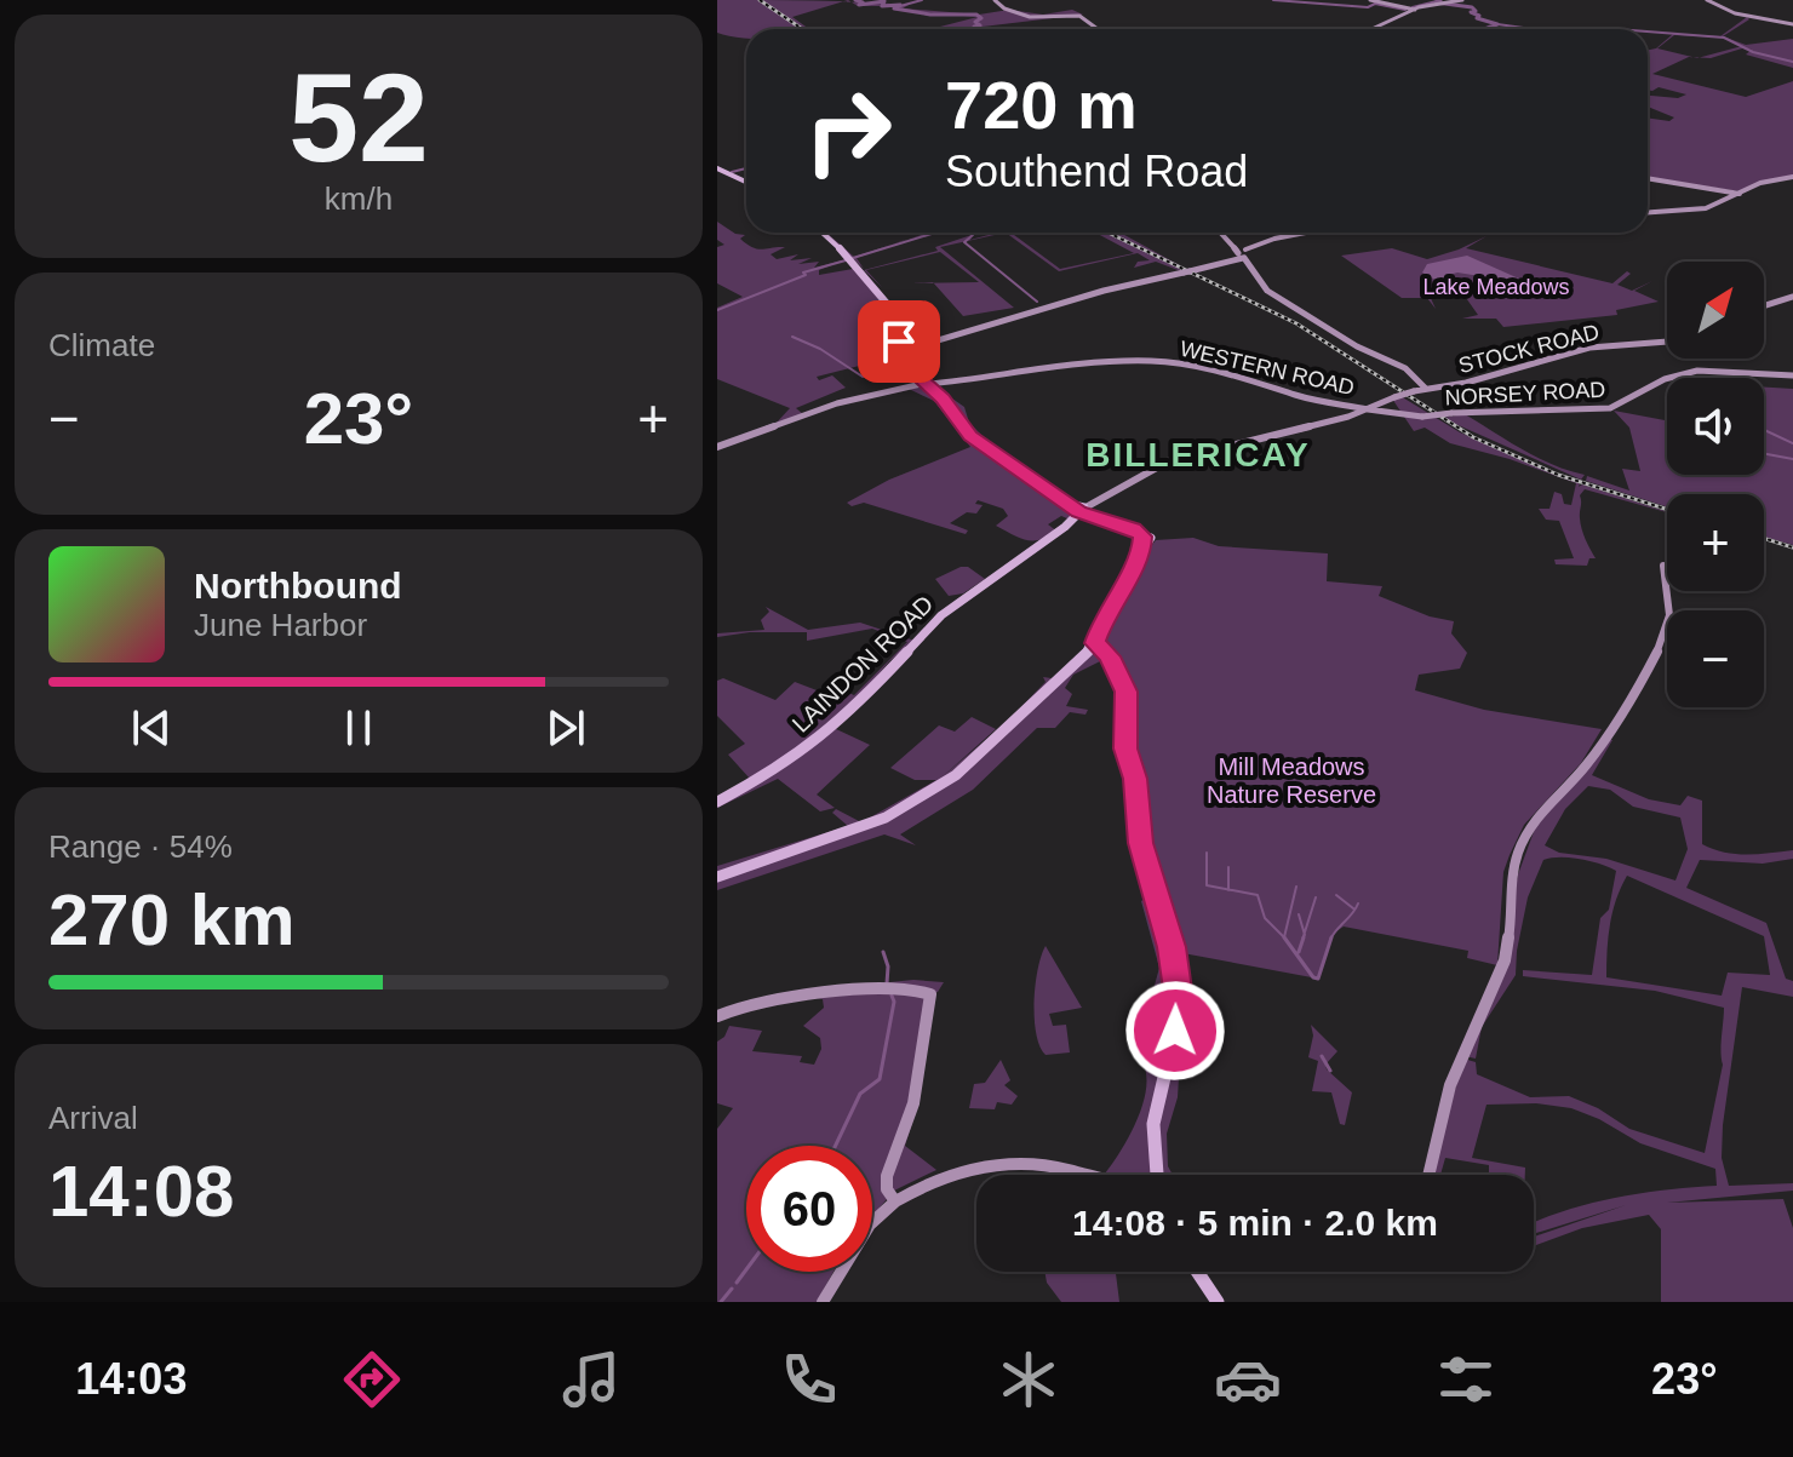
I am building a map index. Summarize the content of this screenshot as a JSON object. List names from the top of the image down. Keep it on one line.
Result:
{"streets":{"main road":["LAINDON ROAD"],"street":["STOCK ROAD","WESTERN ROAD","NORSEY ROAD"]},"crossings":[["STOCK ROAD","WESTERN ROAD"],["STOCK ROAD","NORSEY ROAD"],["WESTERN ROAD","NORSEY ROAD"]],"districts":["BILLERICAY"],"parks":["Lake Meadows","Mill Meadows Nature Reserve"],"north":"top right","page":{"tile":[["52","km/h"],"Climate",["Range · 54%","270 km"],["Arrival","14:08"]],"turn":["720 m","Southend Road"],"map_buttons":["+","−"],"heat":["−","23°","+"],"song":["Northbound","June Harbor"],"limit":"60","trip":"14:08 · 5 min · 2.0 km","tabs":["14:03","23°"]}}
